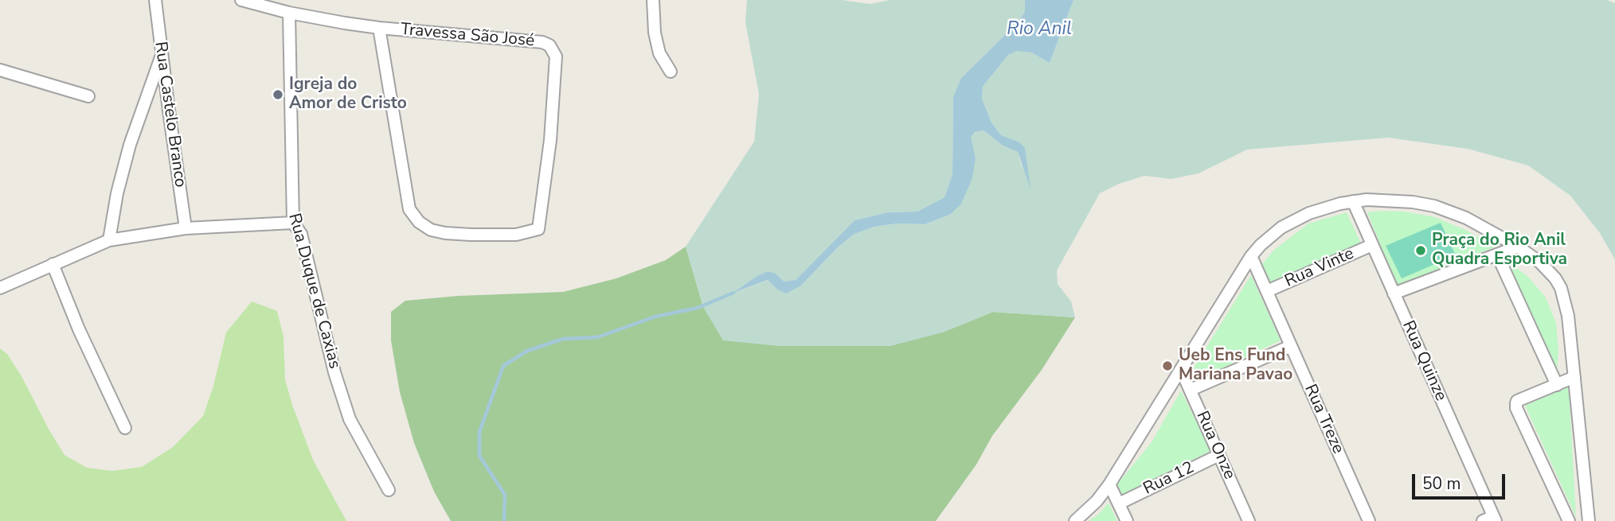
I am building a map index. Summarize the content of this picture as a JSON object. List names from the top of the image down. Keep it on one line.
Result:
{"streets":{"street":["Travessa São José","Rua Castelo Branco","Rua Vinte","Rua Duque de Caxias","Rua Quinze","Rua Treze","Rua Onze","Rua 12"]},"crossings":[["Travessa São José","Rua Duque de Caxias"],["Rua Vinte","Rua Quinze"],["Rua Vinte","Rua Treze"],["Rua Onze","Rua 12"]],"water":["Rio Anil"],"places":["Igreja do Amor de Cristo","Praça do Rio Anil Quadra Esportiva","Ueb Ens Fund Mariana Pavao"],"scale_bar":"50 m"}
